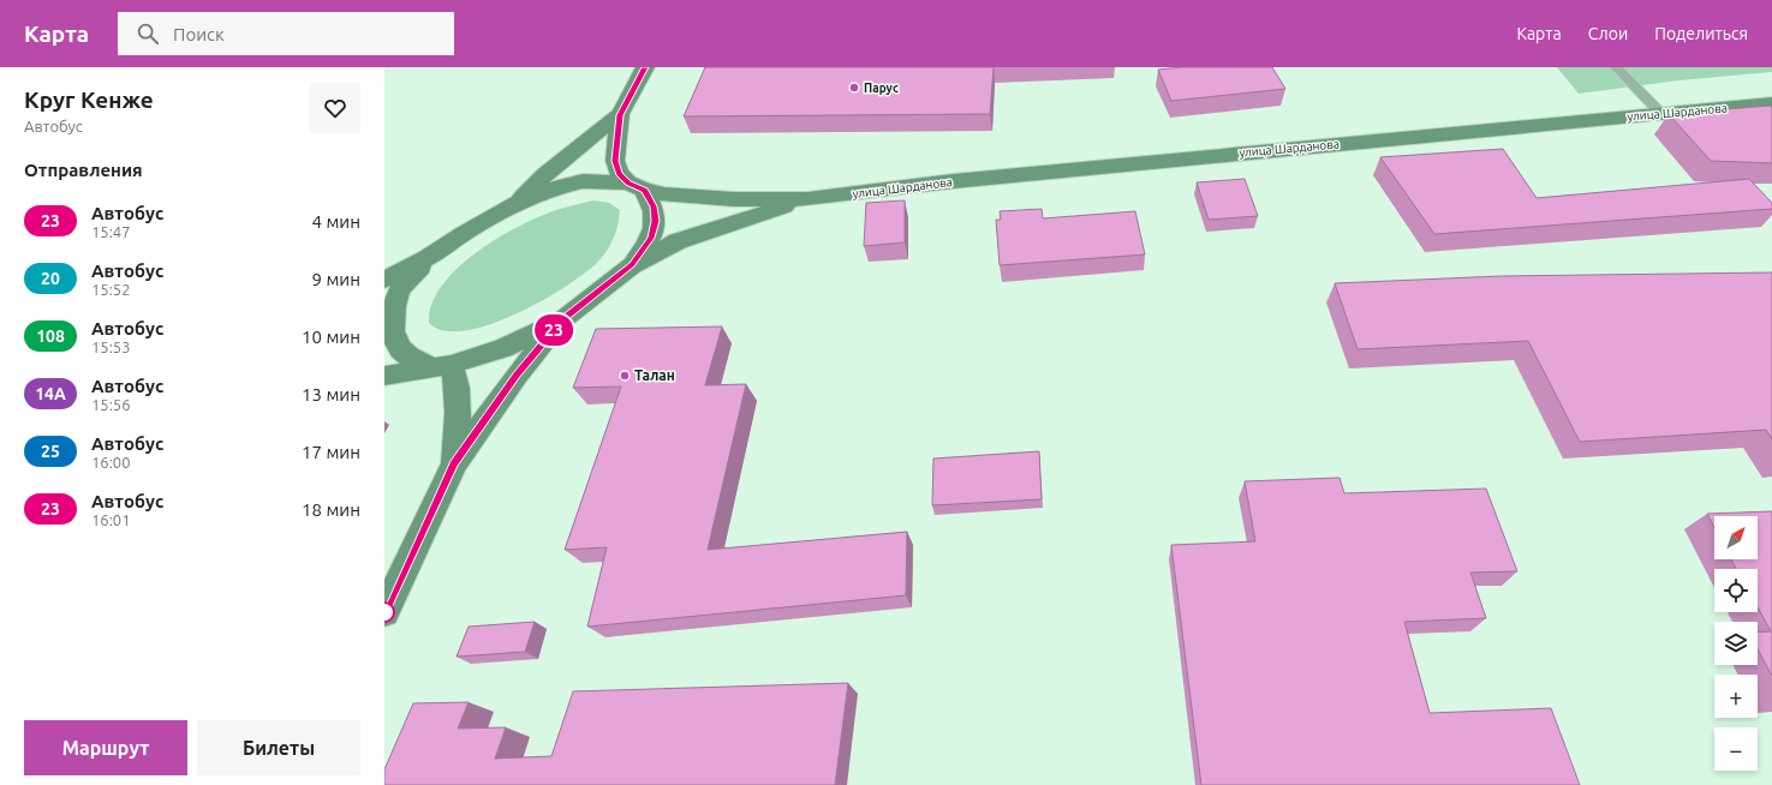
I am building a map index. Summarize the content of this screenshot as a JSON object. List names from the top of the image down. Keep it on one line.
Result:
{"streets":{"main road":["улица Шарданова"]},"places":["Парус","Талан"],"lines":["bus line 23"],"north":"top right","page":{"header":"Карта","search":"Поиск","nav":["Карта","Слои","Поделиться"],"heading":[["Круг Кенже","Автобус"],"Отправления"],"on_map":"23","list":[{"mark":"23","name":"Автобус","note":"15:47","value":"4 мин"},{"mark":"20","name":"Автобус","note":"15:52","value":"9 мин"},{"mark":"108","name":"Автобус","note":"15:53","value":"10 мин"},{"mark":"14А","name":"Автобус","note":"15:56","value":"13 мин"},{"mark":"25","name":"Автобус","note":"16:00","value":"17 мин"},{"mark":"23","name":"Автобус","note":"16:01","value":"18 мин"}],"map_buttons":["+","−"],"buttons":["Маршрут","Билеты"]}}
